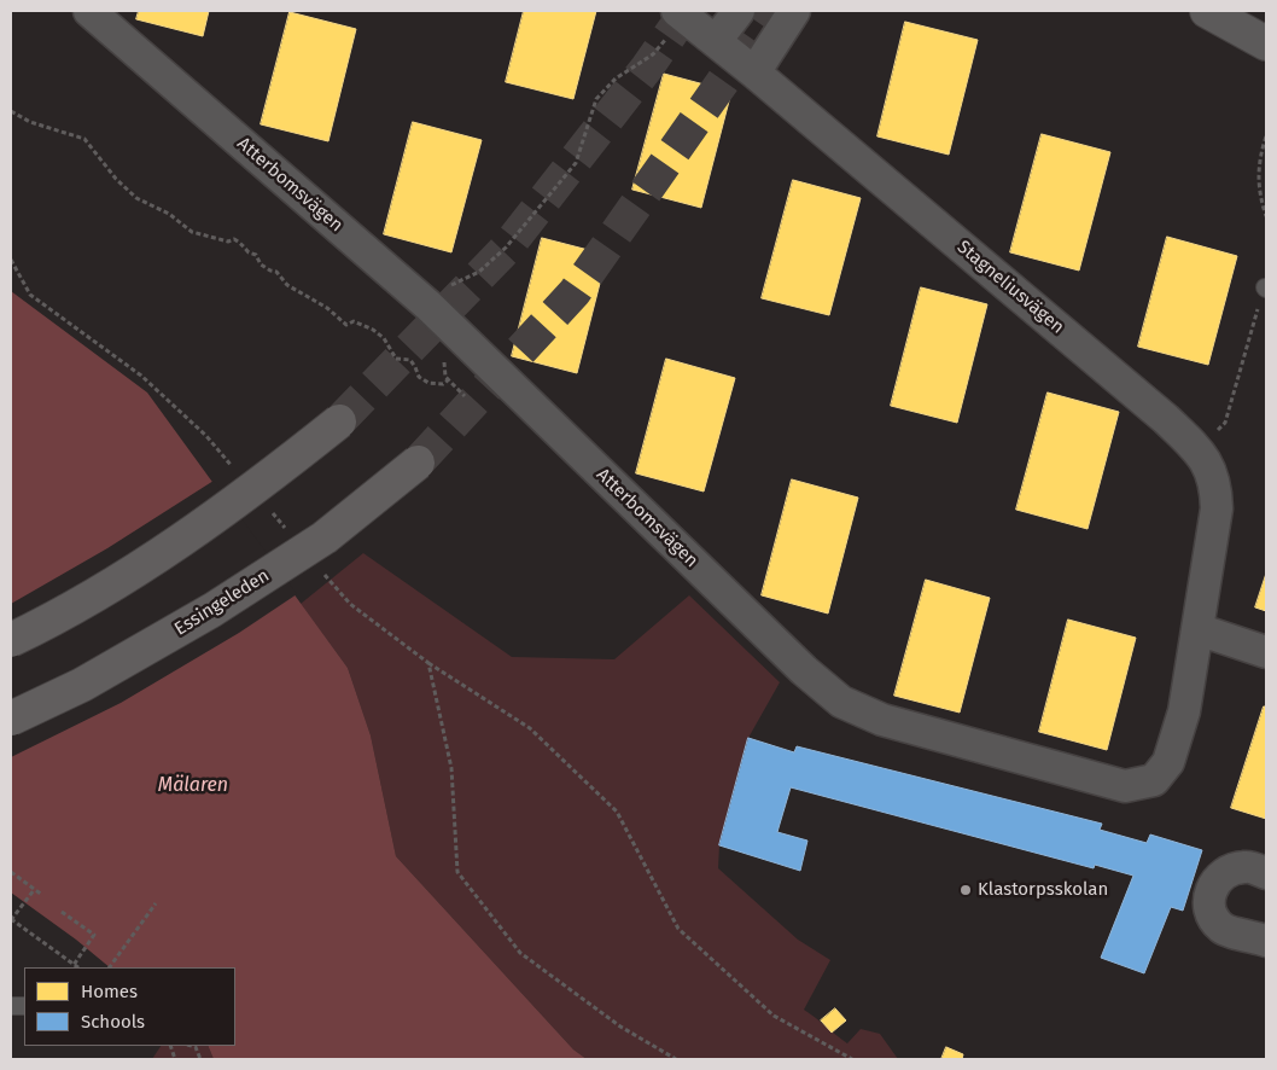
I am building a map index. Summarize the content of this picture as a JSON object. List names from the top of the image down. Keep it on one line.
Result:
{"streets":{"highway":["Essingeleden"],"street":["Atterbomsvägen","Stagneliusvägen"]},"crossings":[["Atterbomsvägen","Stagneliusvägen"]],"water":["Mälaren"],"places":["Klastorpsskolan"],"legend":["Homes","Schools"]}
